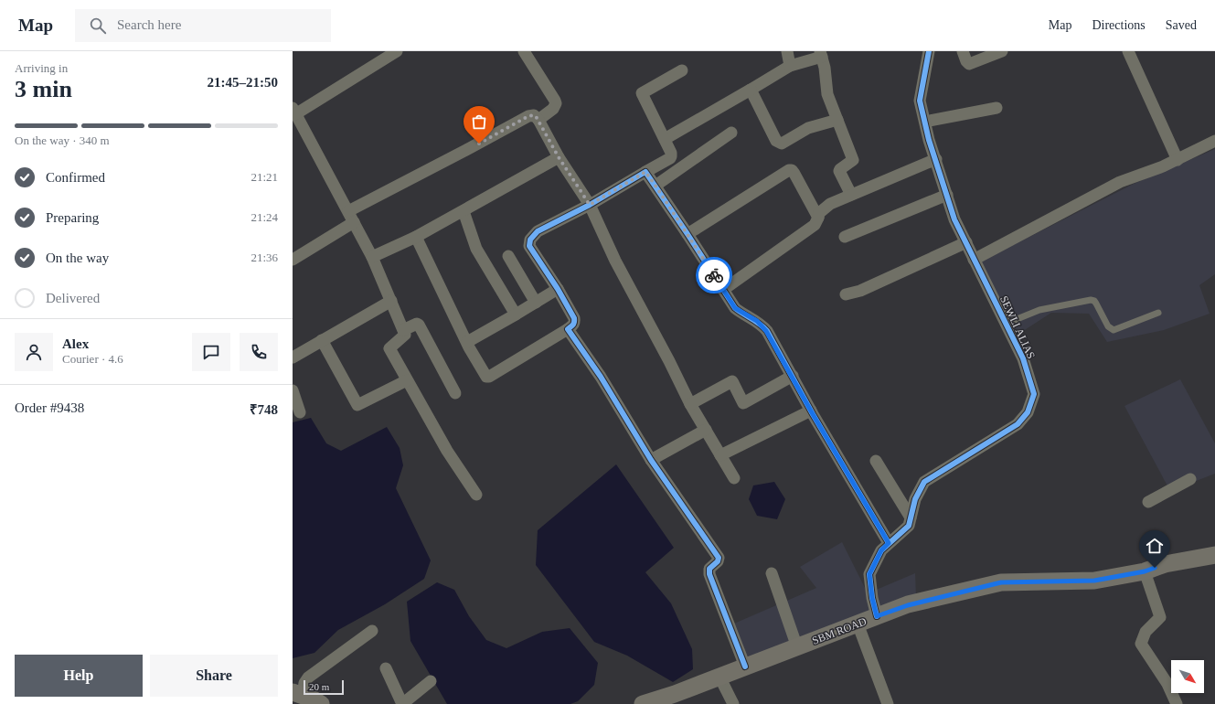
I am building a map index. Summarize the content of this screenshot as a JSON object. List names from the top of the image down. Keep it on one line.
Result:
{"streets":{"street":["SEWLI ALIAS","SBM ROAD"]},"crossings":[["SEWLI ALIAS","SBM ROAD"]],"scale_bar":"20 m","north":"bottom right","page":{"header":"Map","search":"Search here","nav":["Map","Directions","Saved"],"heading":["3 min","Arriving in","21:45–21:50"],"panel":["Alex","Courier · 4.6","Order #9438","₹748"],"bar":"On the way · 340 m","list":[["Confirmed","21:21"],["Preparing","21:24"],["On the way","21:36"],"Delivered"],"buttons":["Help","Share"],"scale":"20 m"}}
